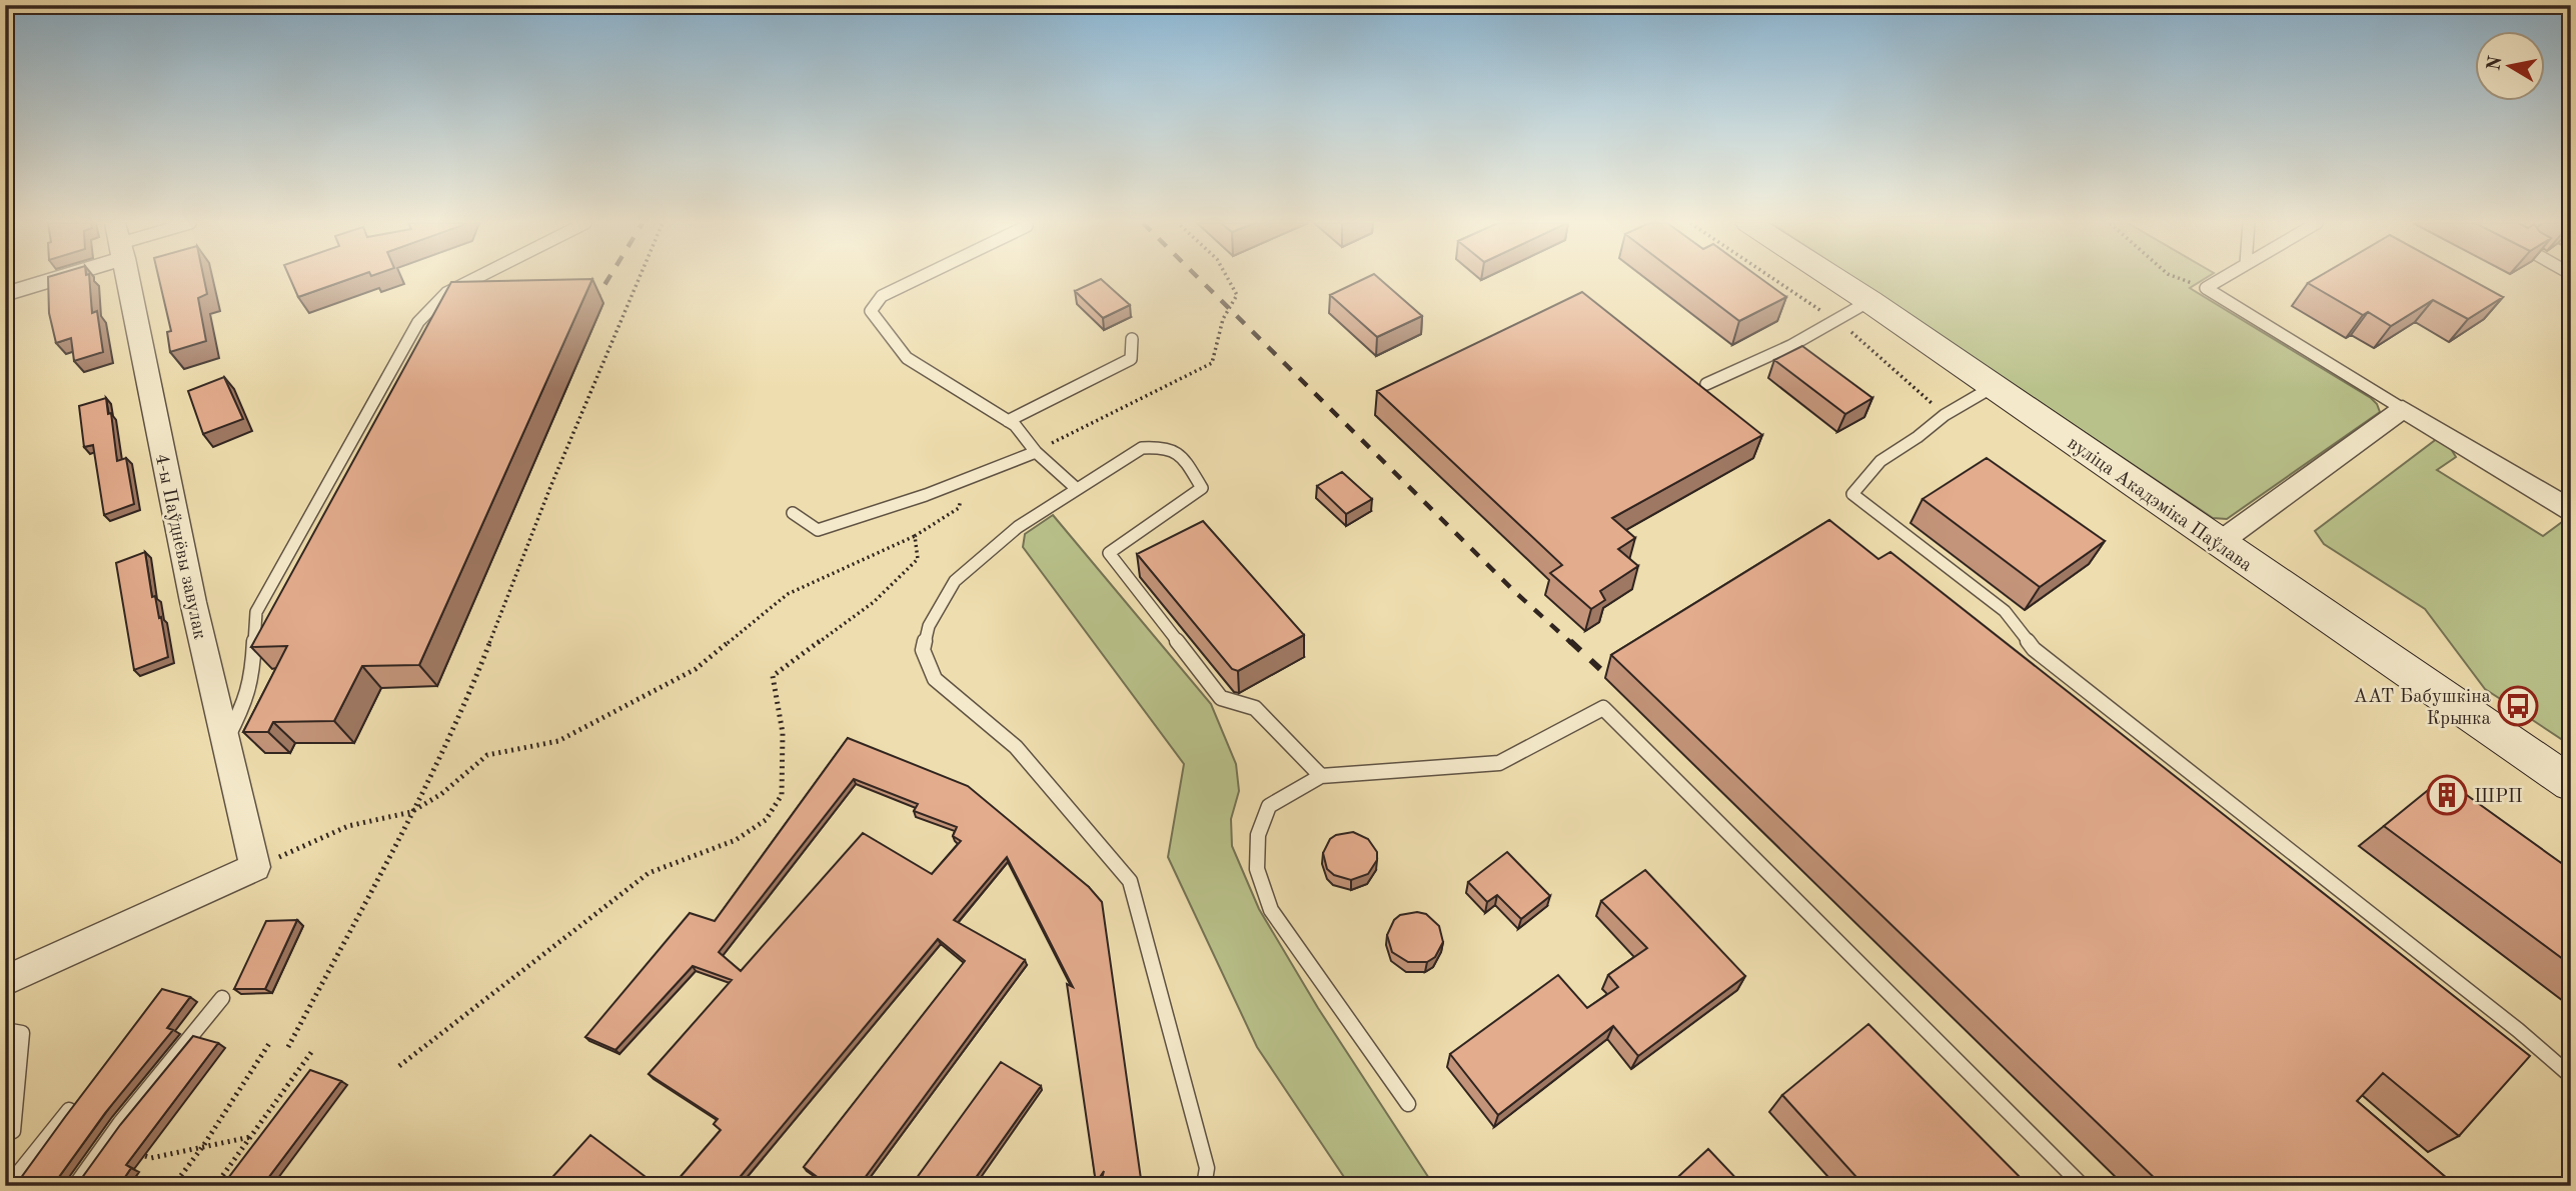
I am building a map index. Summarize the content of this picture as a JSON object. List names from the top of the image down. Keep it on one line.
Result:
{"streets":{"main road":["вуліца Акадэміка Паўлава"],"street":["4-ы Паўднёвы завулак"]},"places":{"bus stop":["ААТ Бабушкіна Крынка"],"building":["ШРП"]},"north":"left"}
